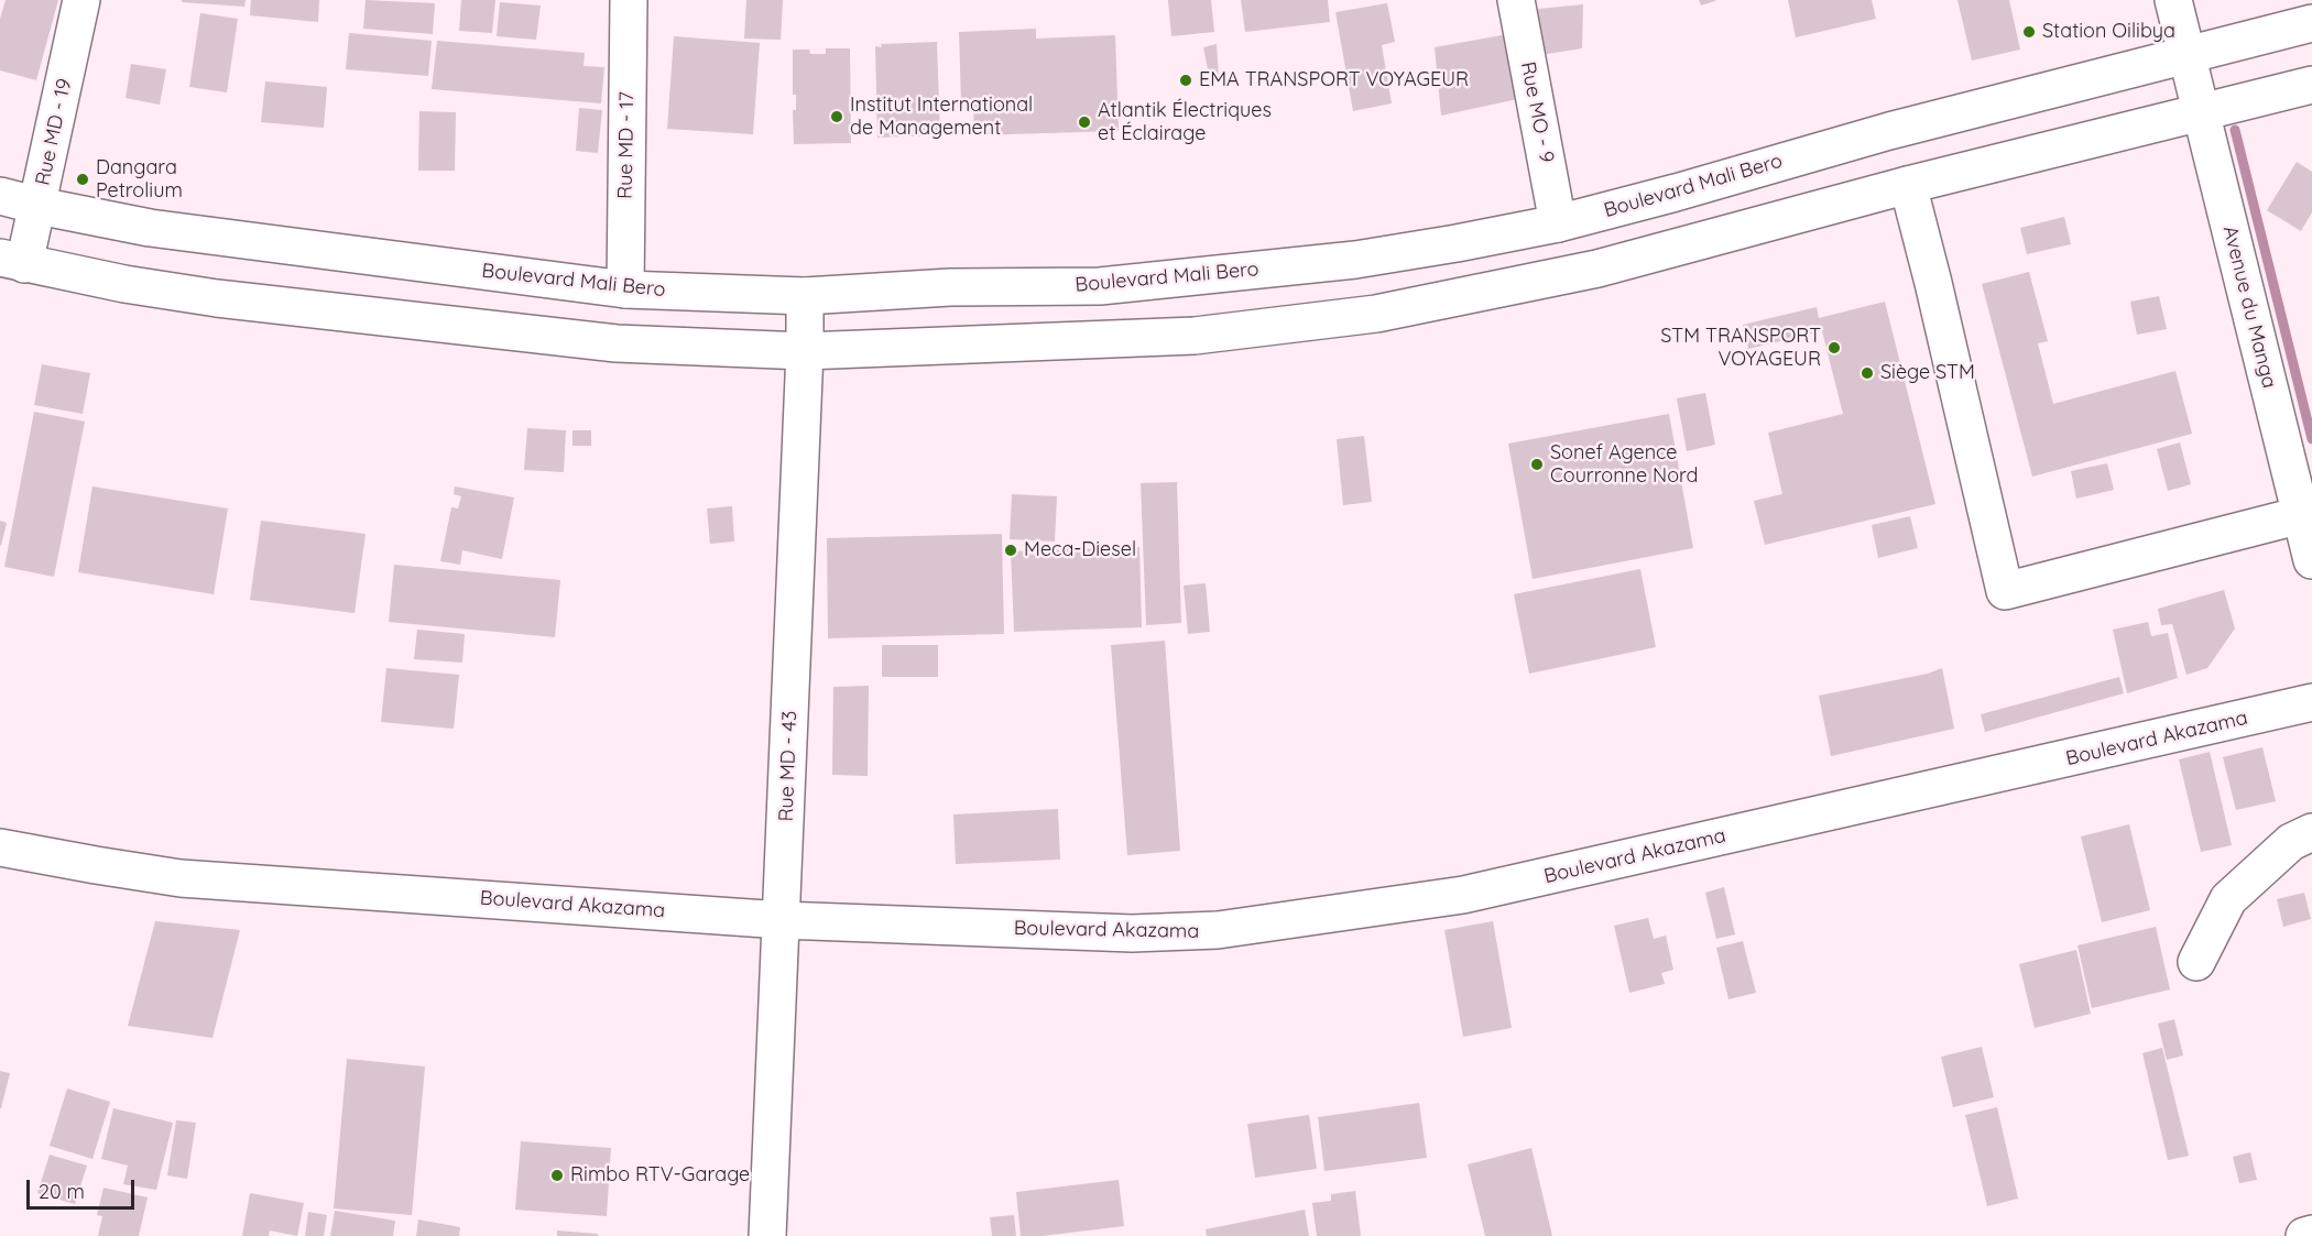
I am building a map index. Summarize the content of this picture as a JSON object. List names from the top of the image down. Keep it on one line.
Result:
{"streets":{"main road":["Rue MO - 9","Rue MD - 19","Rue MD - 17","Boulevard Mali Bero","Avenue du Manga","Boulevard Akazama","Rue MD - 43"]},"crossings":[["Rue MO - 9","Boulevard Mali Bero"],["Rue MD - 19","Boulevard Mali Bero"],["Rue MD - 17","Boulevard Mali Bero"],["Boulevard Mali Bero","Avenue du Manga"],["Boulevard Mali Bero","Rue MD - 43"],["Boulevard Akazama","Rue MD - 43"]],"places":["Station Oilibya","EMA TRANSPORT VOYAGEUR","Institut International de Management","Atlantik Électriques et Éclairage","Dangara Petrolium","STM TRANSPORT VOYAGEUR","Siège STM","Sonef Agence Courronne Nord","Meca-Diesel","Rimbo RTV-Garage"],"scale_bar":"20 m"}
